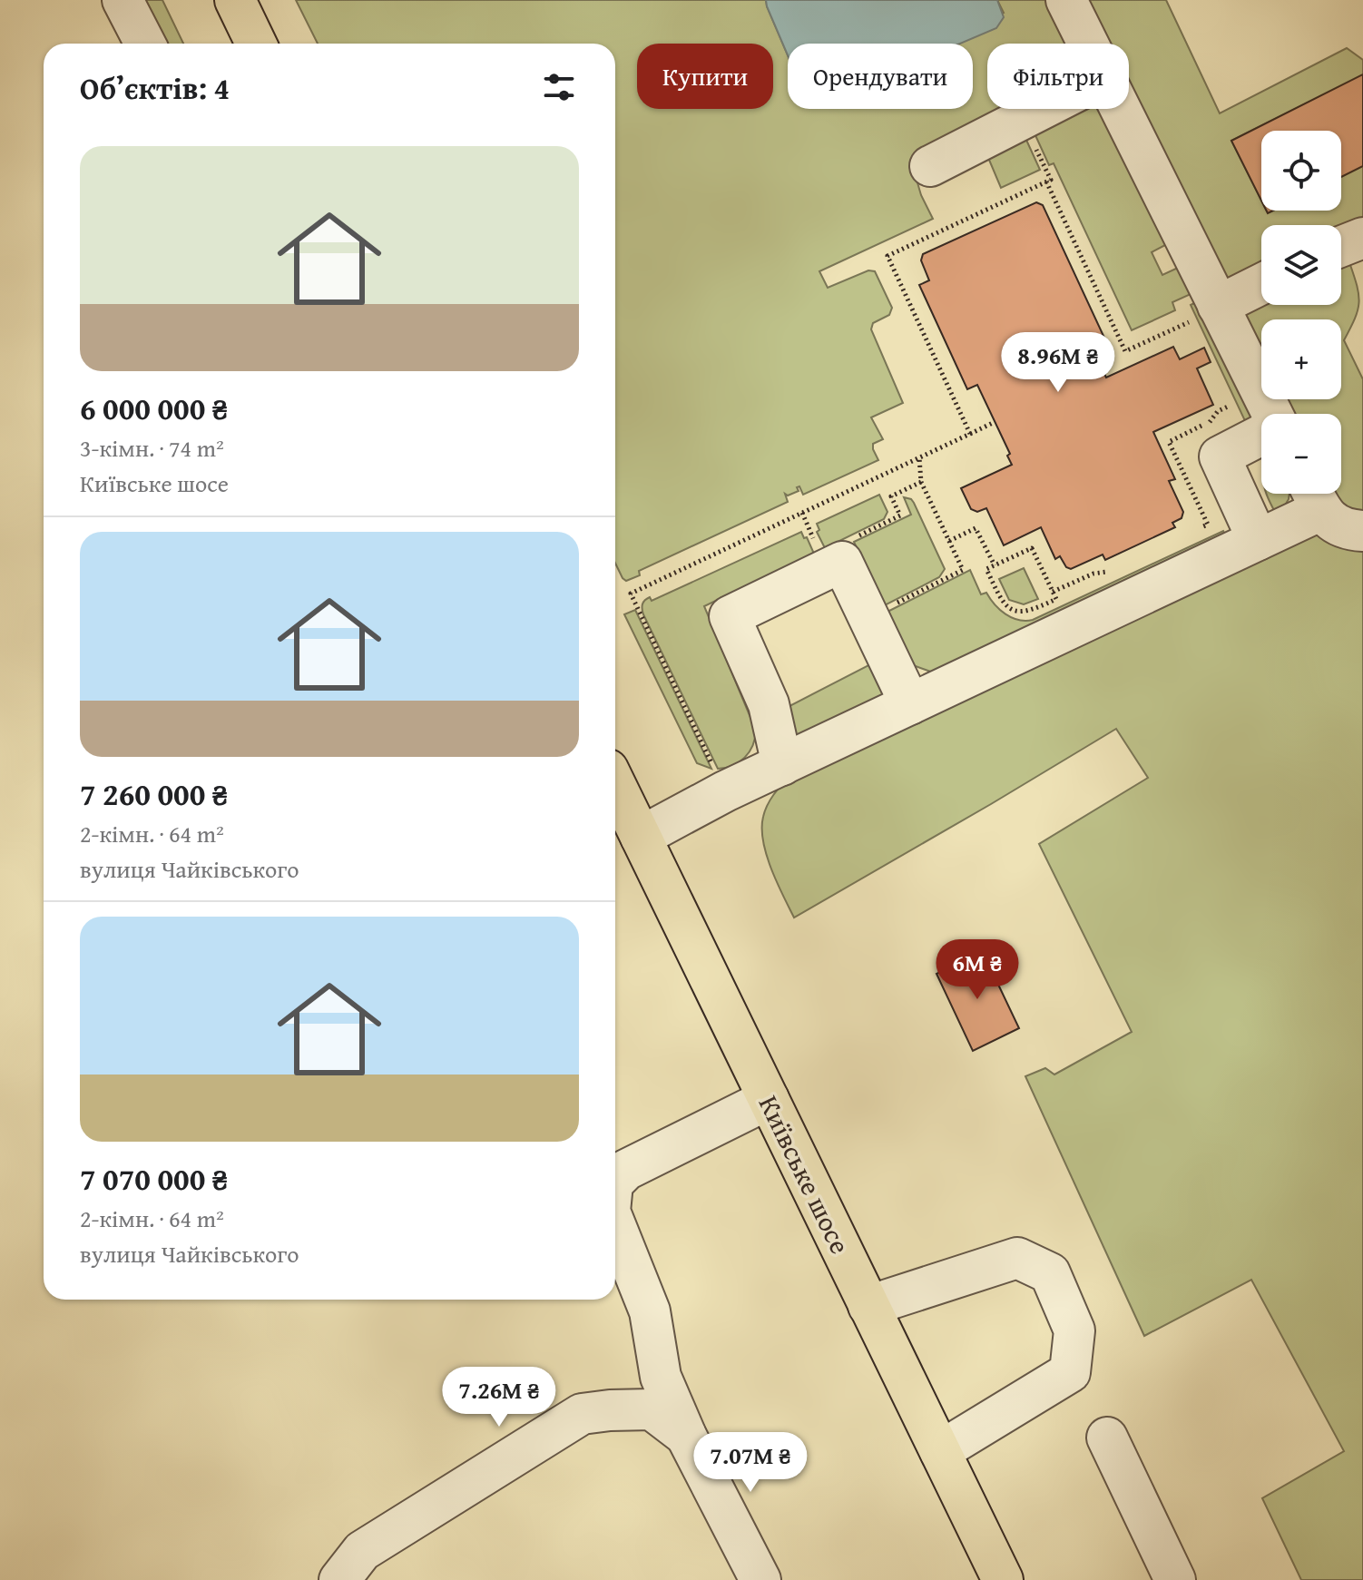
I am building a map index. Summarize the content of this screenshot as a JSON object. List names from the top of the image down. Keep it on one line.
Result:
{"streets":{"main road":["Київське шосе"]},"page":{"chip":["Купити","Орендувати","Фільтри"],"heading":"Об’єктів: 4","map_buttons":["+","−"],"list":[{"name":"6 000 000 ₴","note":"3-кімн. · 74 m² · Київське шосе"},{"name":"7 260 000 ₴","note":"2-кімн. · 64 m² · вулиця Чайківського"},{"name":"7 070 000 ₴","note":"2-кімн. · 64 m² · вулиця Чайківського"}],"price":["8.96M ₴","6M ₴","7.26M ₴","7.07M ₴"]}}
